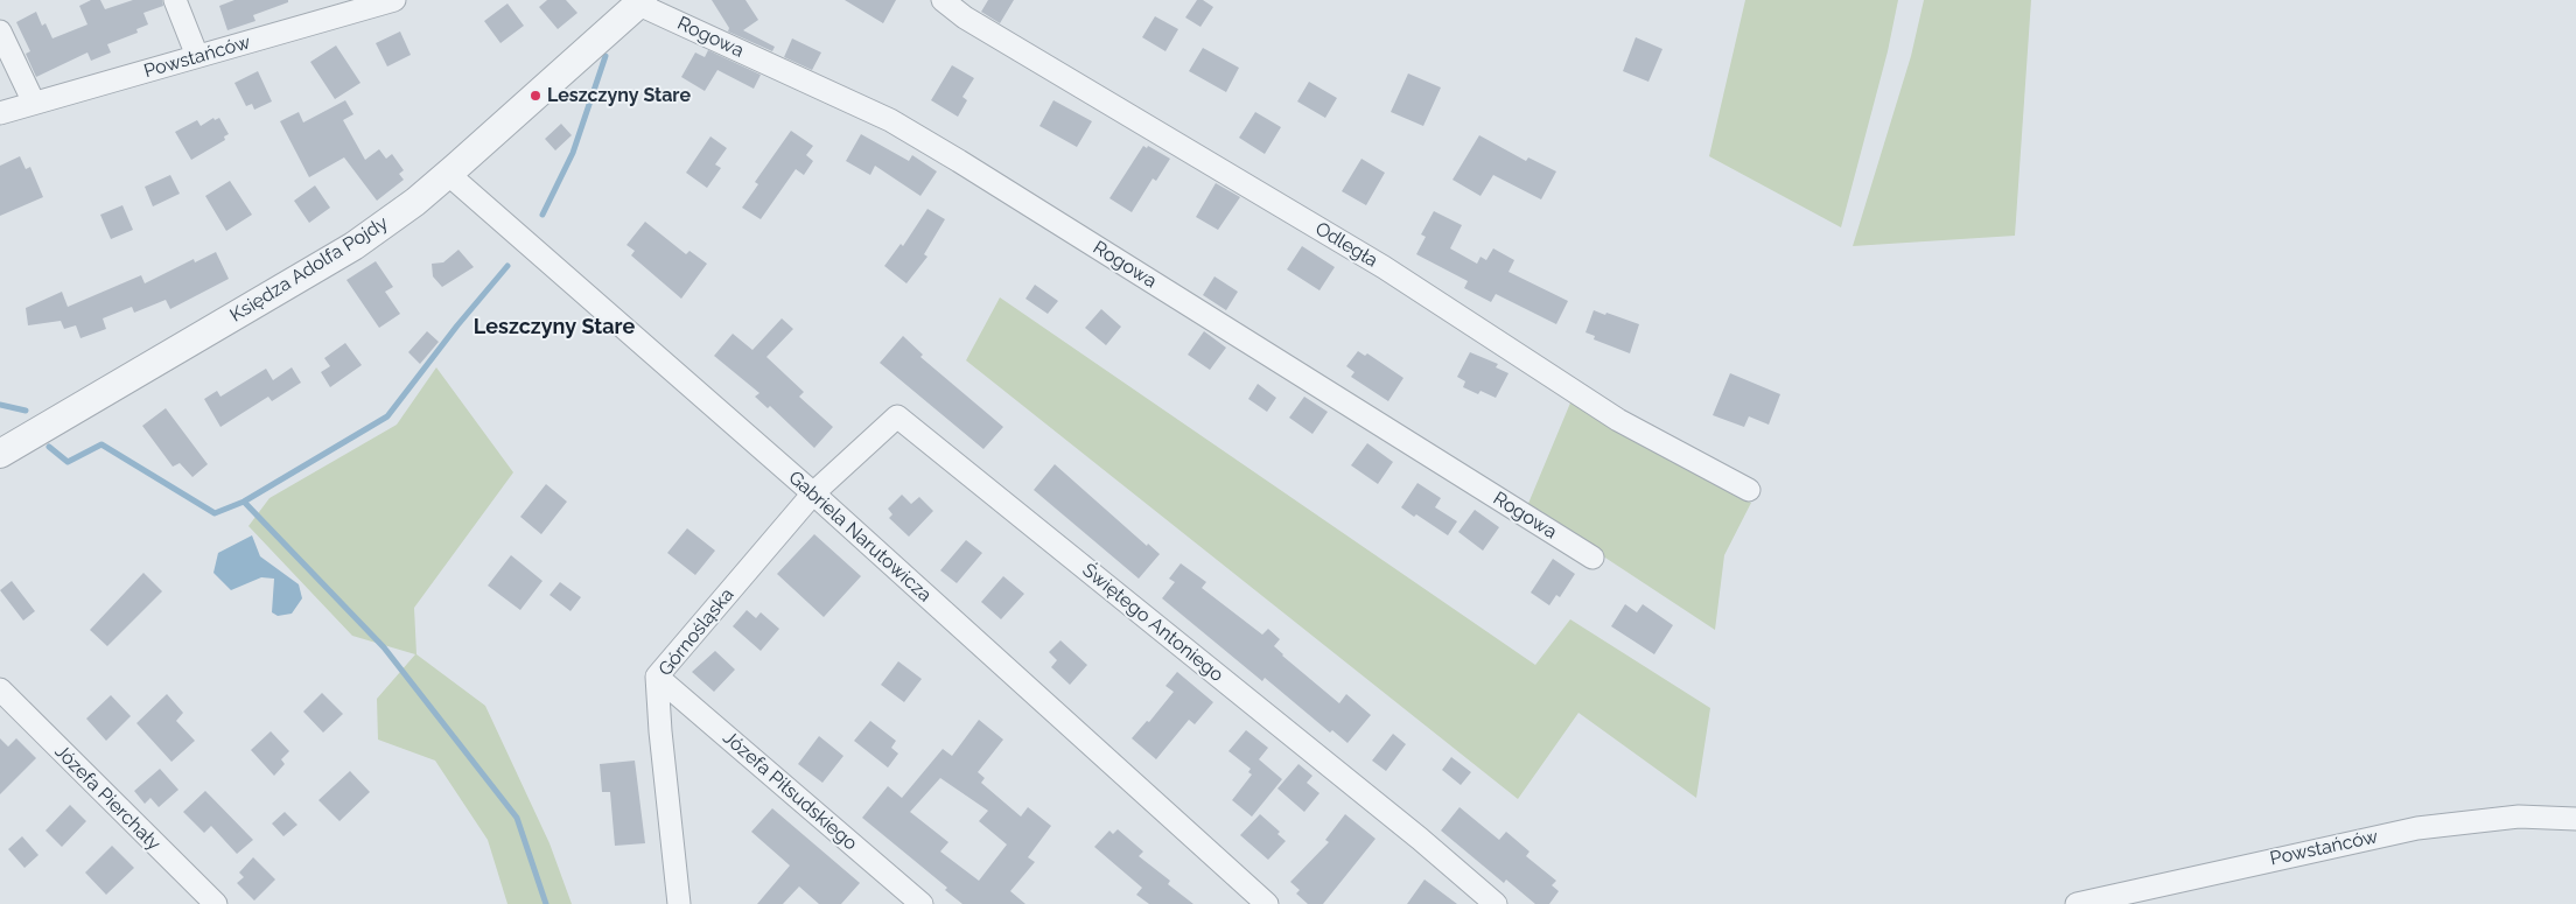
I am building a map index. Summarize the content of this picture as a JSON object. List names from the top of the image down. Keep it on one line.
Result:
{"streets":{"street":["Rogowa","Powstańców","Odległa","Księdza Adolfa Pojdy","Gabriela Narutowicza","Świętego Antoniego","Górnośląska","Józefa Piłsudskiego","Józefa Pierchały"]},"crossings":[["Rogowa","Księdza Adolfa Pojdy"],["Księdza Adolfa Pojdy","Gabriela Narutowicza"],["Gabriela Narutowicza","Świętego Antoniego"],["Gabriela Narutowicza","Górnośląska"],["Świętego Antoniego","Górnośląska"],["Górnośląska","Józefa Piłsudskiego"]],"districts":["Leszczyny Stare"],"places":["Leszczyny Stare"]}
